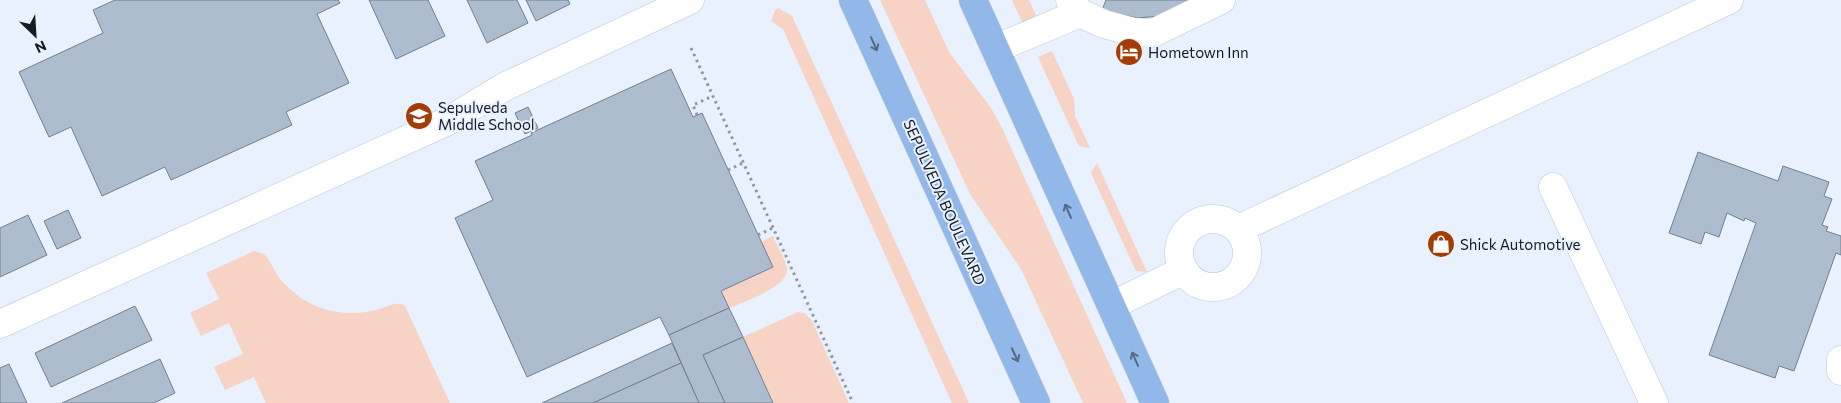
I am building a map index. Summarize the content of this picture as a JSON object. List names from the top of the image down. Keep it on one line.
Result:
{"streets":{"main road":["SEPULVEDA BOULEVARD"]},"places":{"hotel":["Hometown Inn"],"school or university":["Sepulveda Middle School"],"shop":["Shick Automotive"]},"north":"bottom right"}
